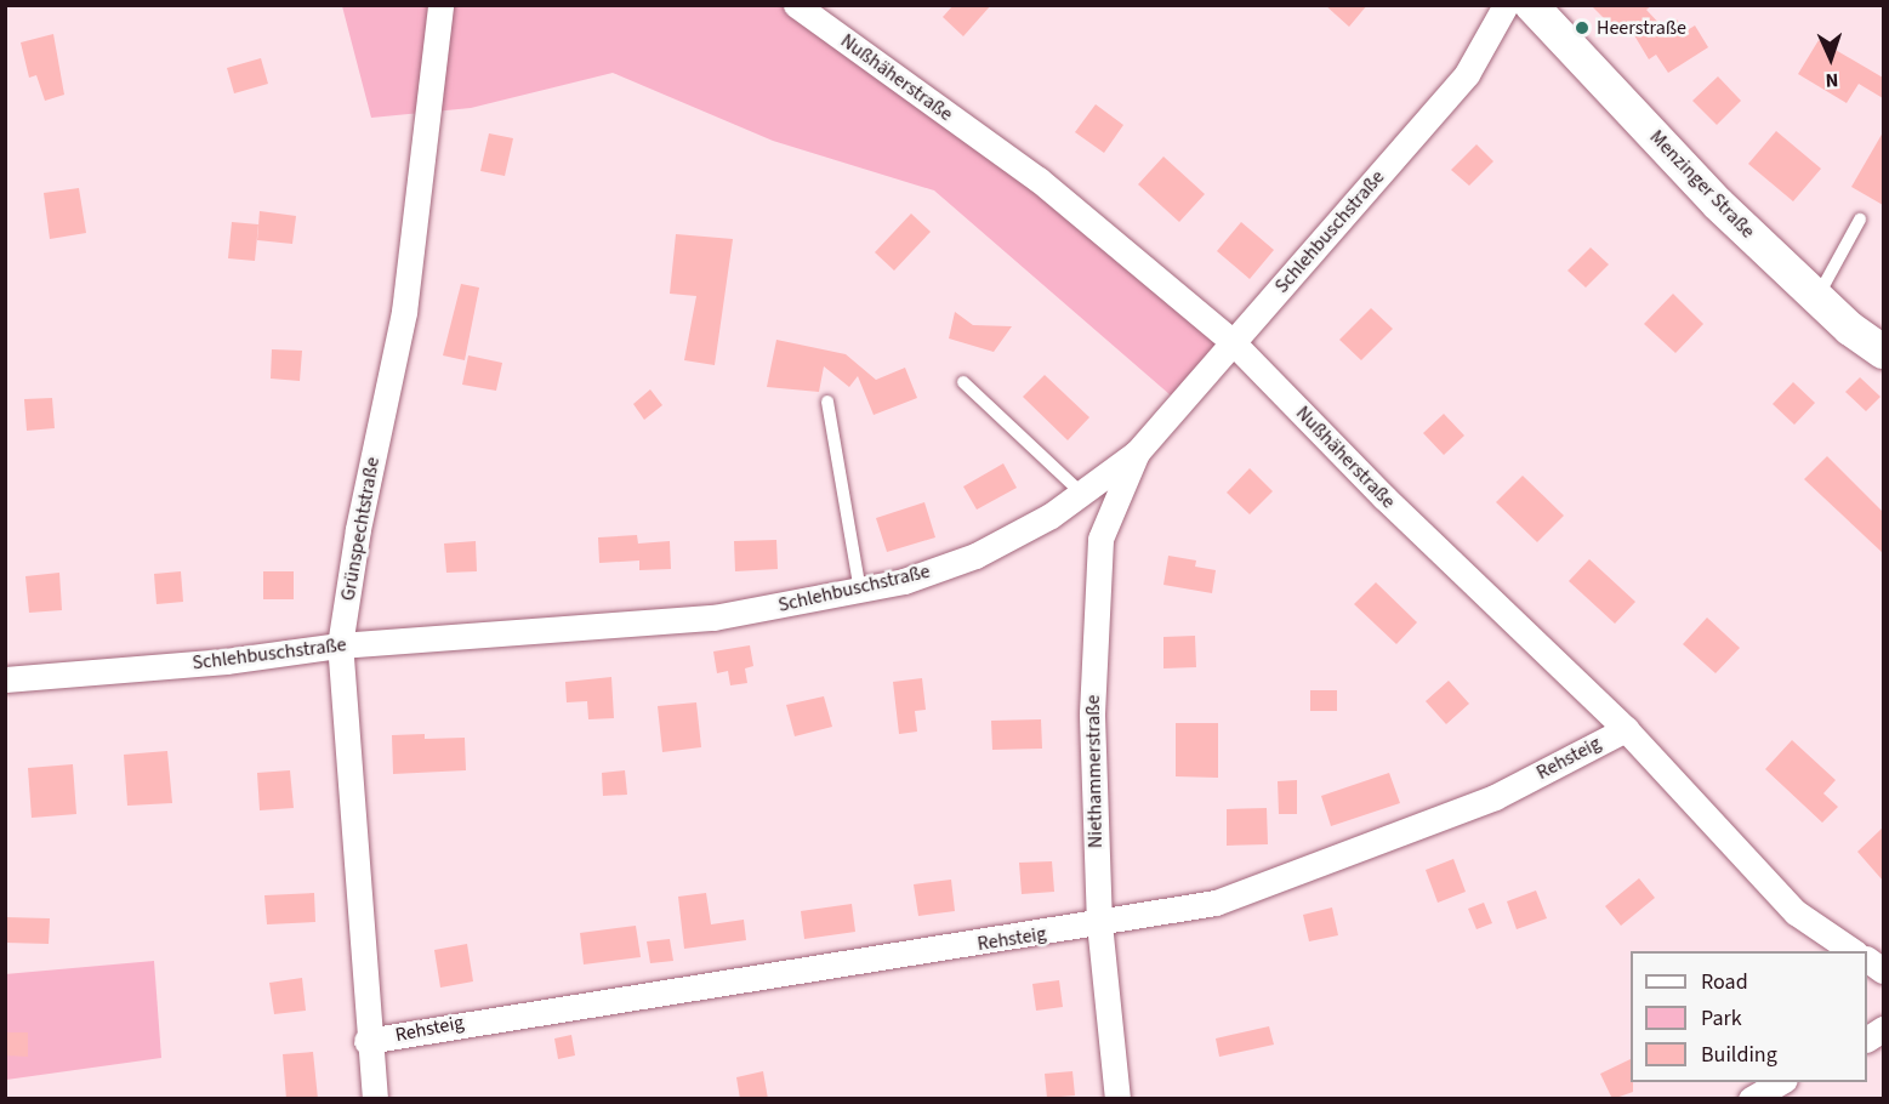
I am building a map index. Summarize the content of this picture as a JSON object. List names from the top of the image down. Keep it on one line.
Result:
{"streets":{"street":["Nußhäherstraße","Menzinger Straße","Schlehbuschstraße","Grünspechtstraße","Rehsteig","Niethammerstraße"]},"crossings":[["Nußhäherstraße","Schlehbuschstraße"],["Nußhäherstraße","Rehsteig"],["Schlehbuschstraße","Grünspechtstraße"],["Schlehbuschstraße","Niethammerstraße"],["Grünspechtstraße","Rehsteig"],["Rehsteig","Niethammerstraße"]],"places":["Heerstraße"],"legend":["Road","Park","Building"],"north":"bottom"}
